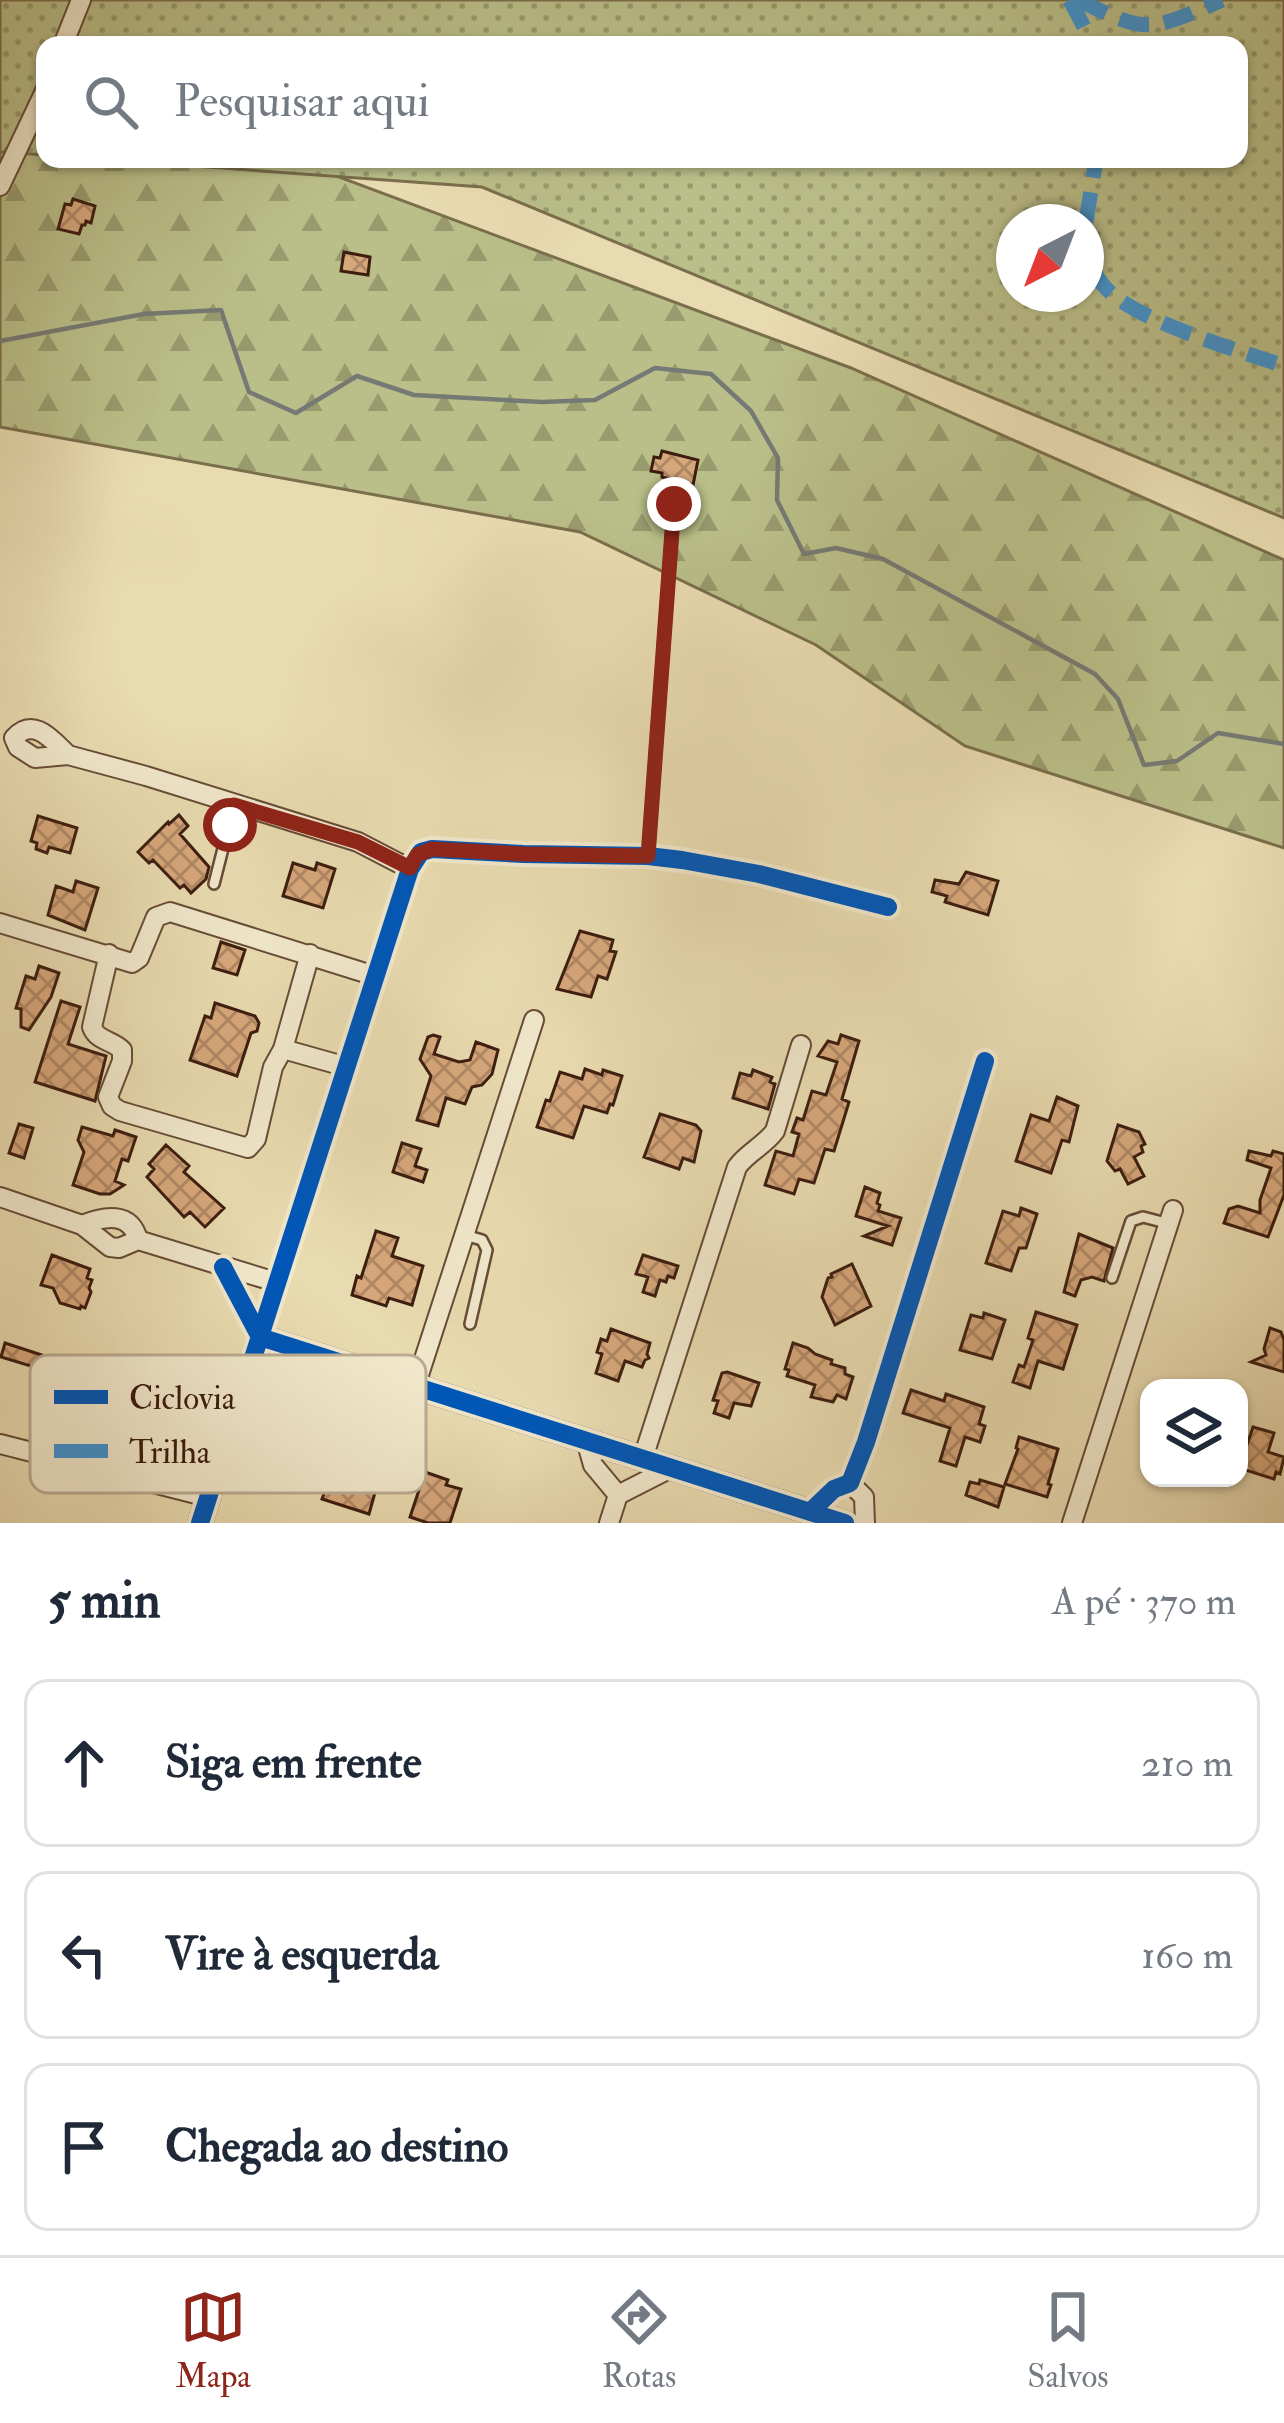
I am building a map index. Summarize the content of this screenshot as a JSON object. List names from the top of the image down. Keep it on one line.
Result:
{"legend":["Ciclovia","Trilha"],"north":"bottom left","page":{"search":"Pesquisar aqui","heading":["5 min","A pé · 370 m"],"list":[["Siga em frente","210 m"],["Vire à esquerda","160 m"],"Chegada ao destino"],"nav":["Mapa","Rotas","Salvos"]}}
